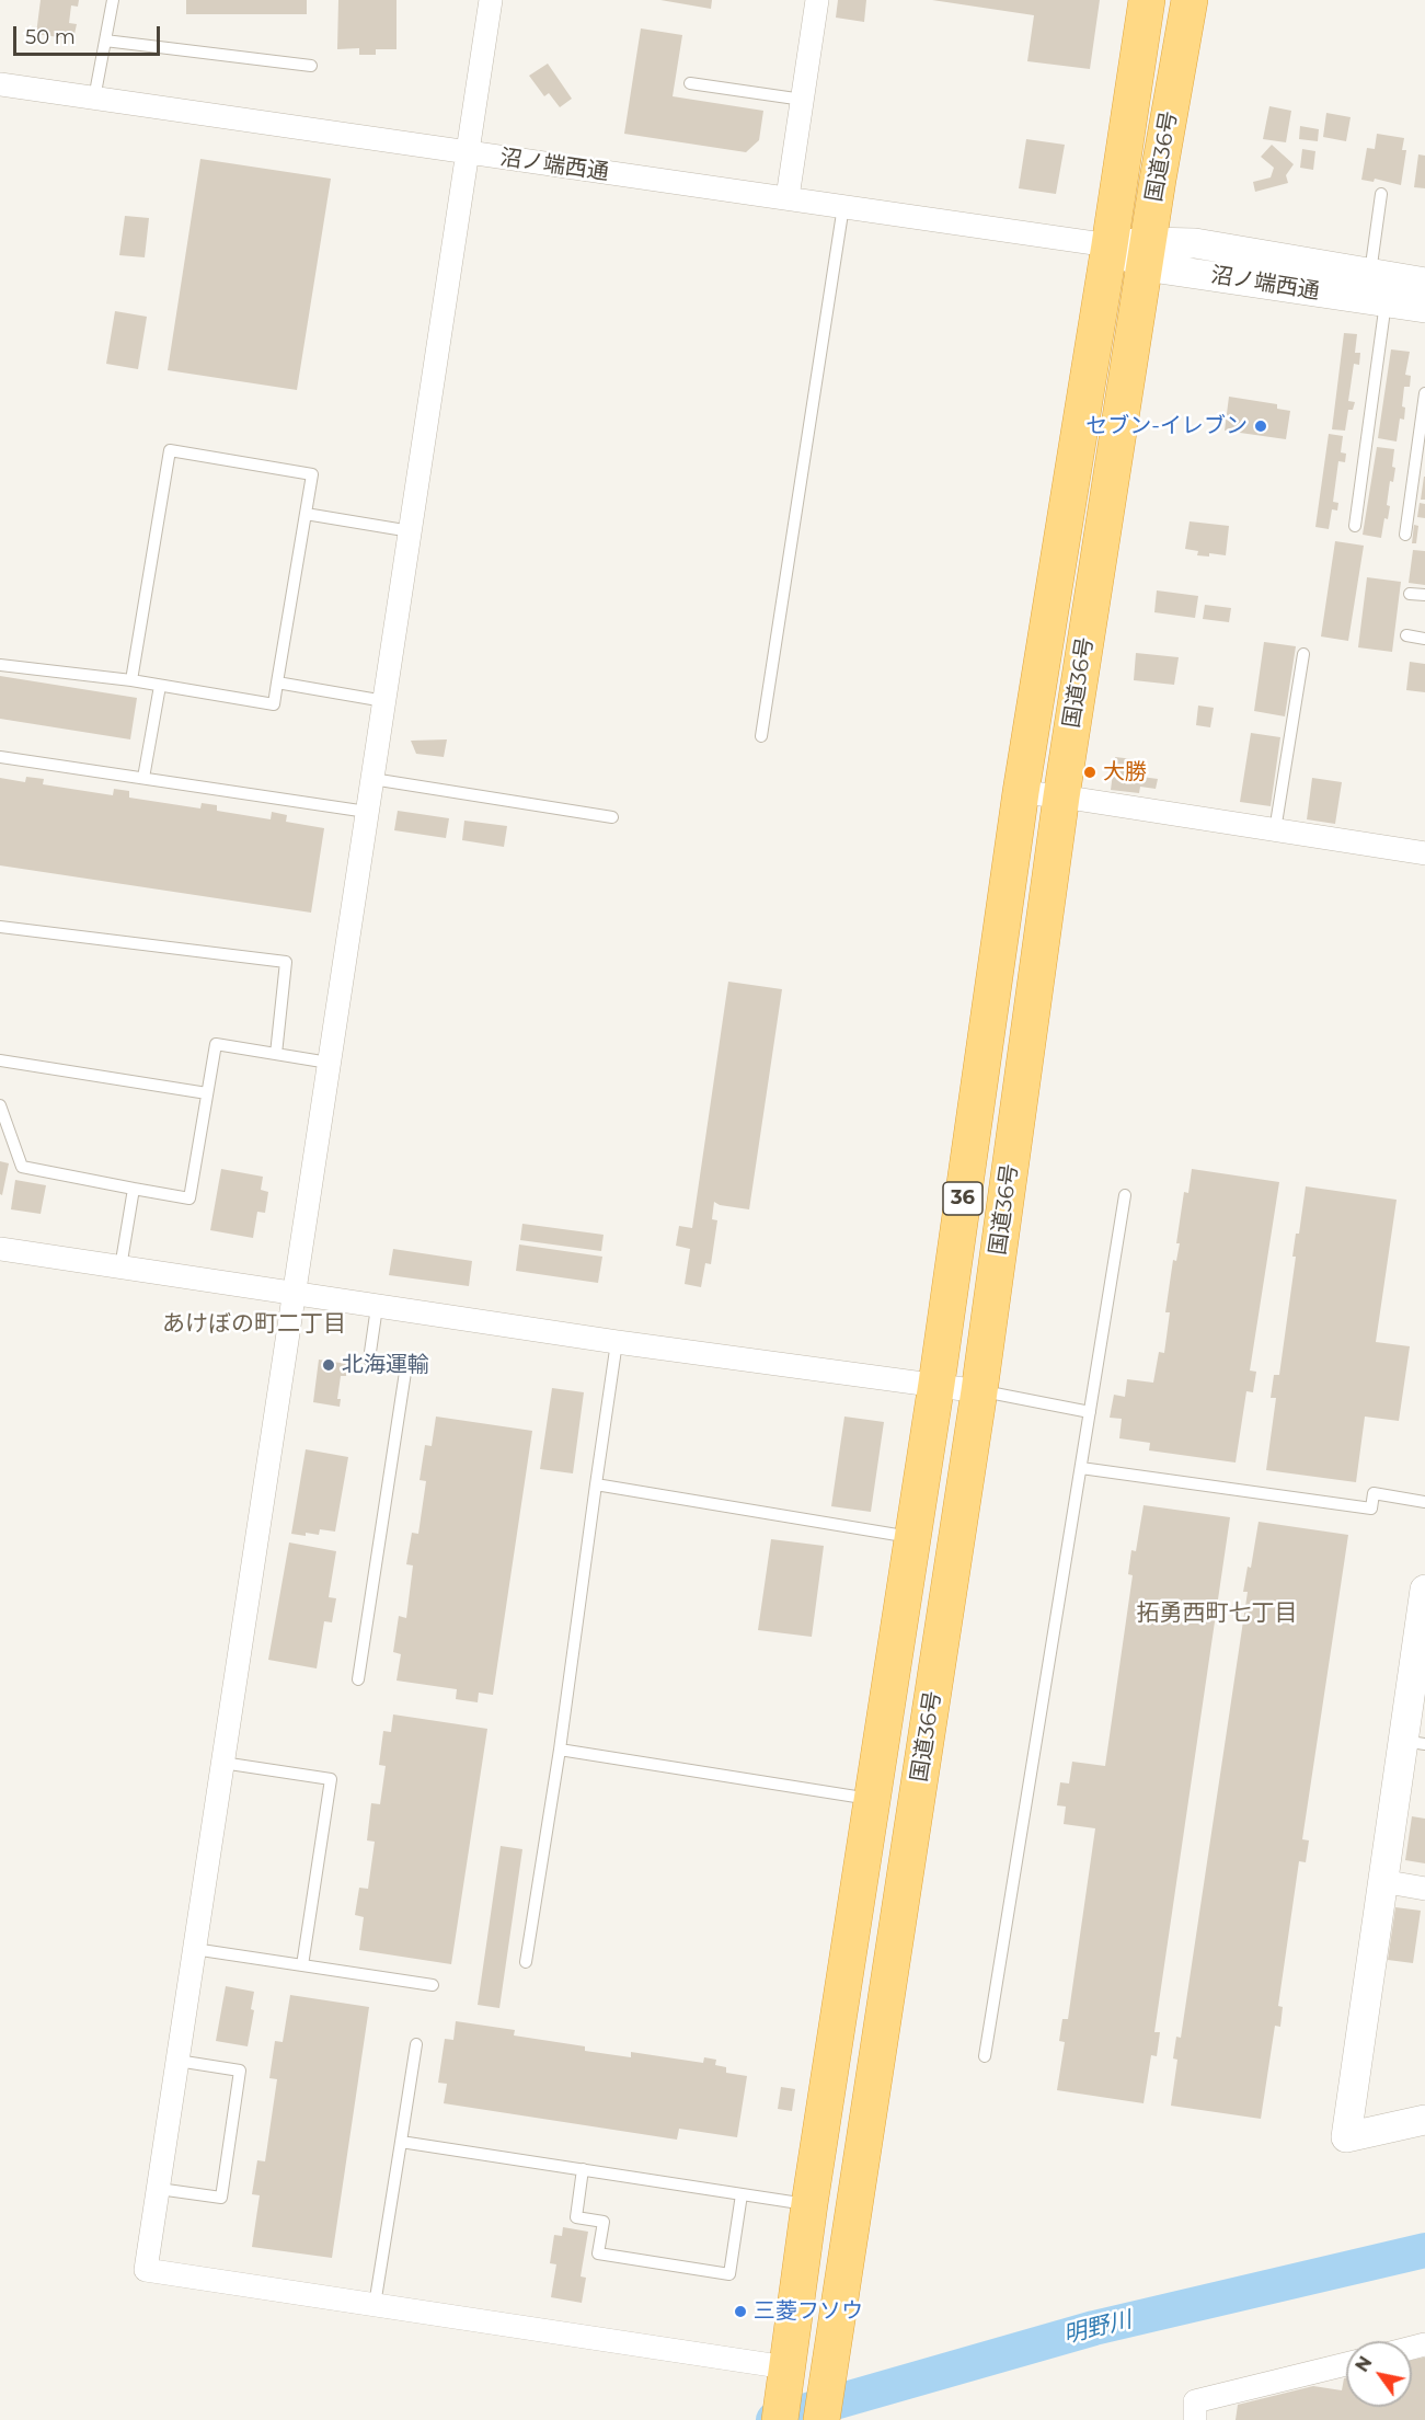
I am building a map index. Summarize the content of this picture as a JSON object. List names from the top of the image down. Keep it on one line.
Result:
{"streets":{"highway":["国道36号","36"],"street":["沼ノ端西通"]},"crossings":[["国道36号","沼ノ端西通"]],"districts":["あけぼの町二丁目","拓勇西町七丁目"],"water":["明野川"],"places":["セブン-イレブン","大勝","北海運輸","三菱フソウ"],"scale_bar":"50 m","north":"top left"}
